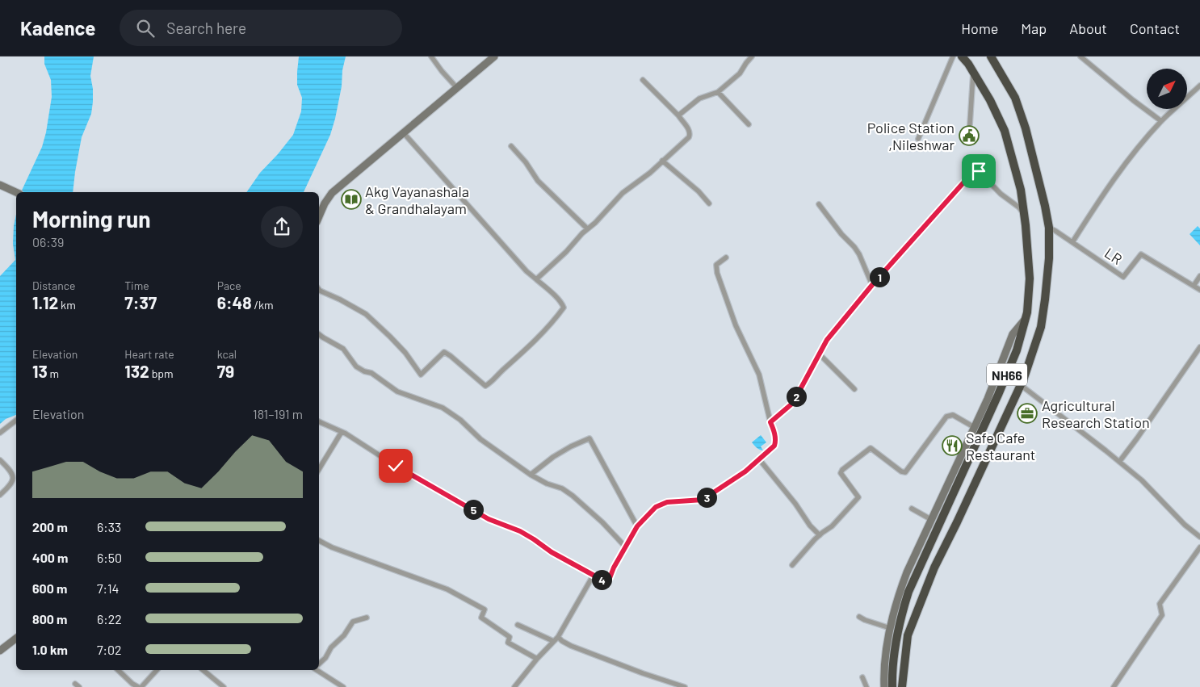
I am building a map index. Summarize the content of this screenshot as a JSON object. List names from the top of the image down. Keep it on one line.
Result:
{"streets":{"highway":["NH66"],"street":["LR"]},"crossings":[["LR","NH66"]],"places":{"public building":["Police Station ,Nileshwar"],"library":["Akg Vayanashala & Grandhalayam"],"office":["Agricultural Research Station"],"restaurant":["Safe Cafe Restaurant"]},"north":"top right","page":{"header":"Kadence","search":"Search here","nav":["Home","Map","About","Contact"],"heading":["Morning run","06:39"],"stats":[["Distance","1.12 km"],["Time","7:37"],["Pace","6:48 /km"],["Elevation","13 m"],["Heart rate","132 bpm"],["kcal","79"]],"pins":["1","2","3","5","4"],"chart":["Elevation","181–191 m"],"list":[{"name":"200 m","note":"6:33"},{"name":"400 m","note":"6:50"},{"name":"600 m","note":"7:14"},{"name":"800 m","note":"6:22"},{"name":"1.0 km","note":"7:02"}]}}
